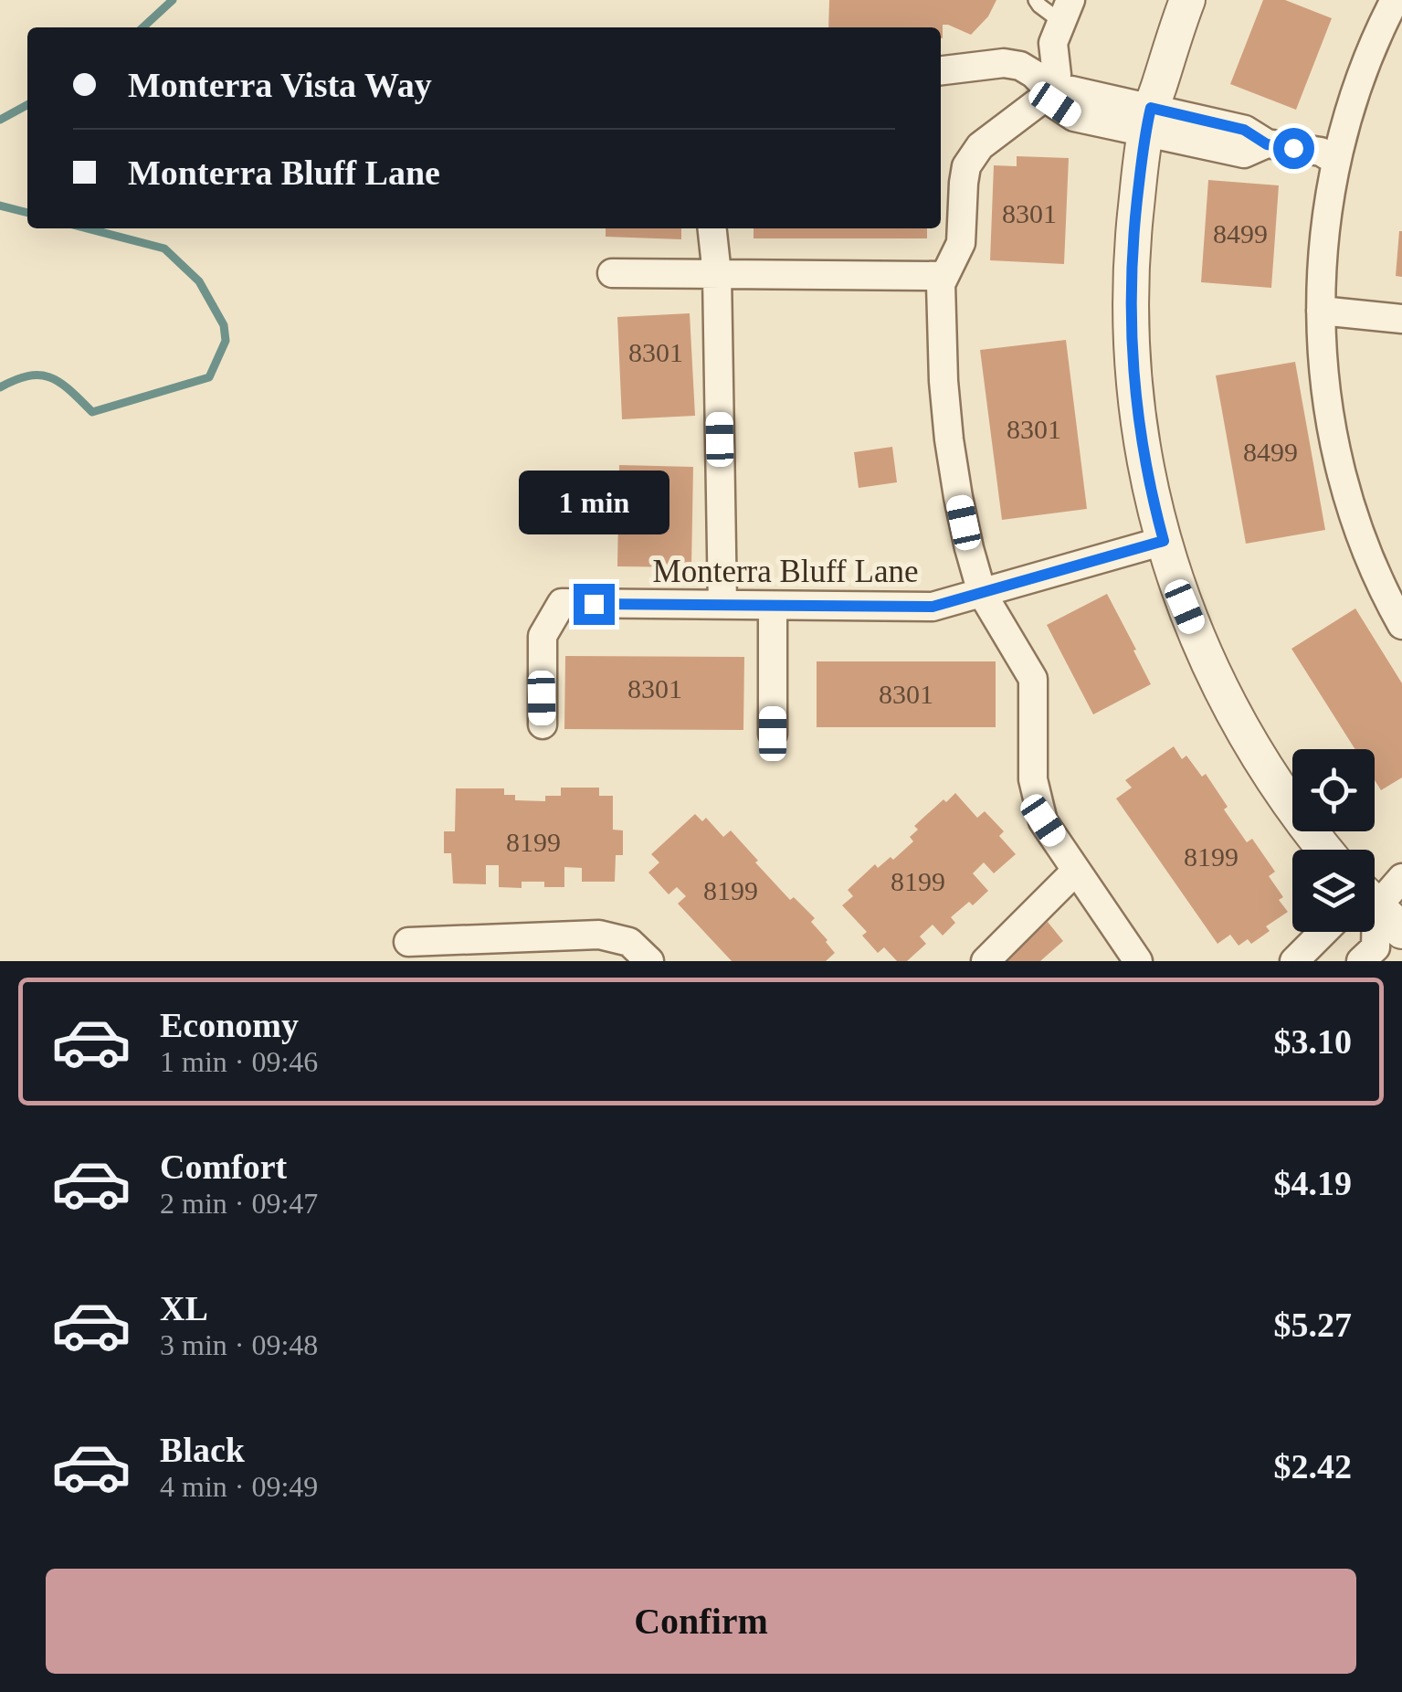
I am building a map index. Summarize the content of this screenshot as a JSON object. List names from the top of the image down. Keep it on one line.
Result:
{"streets":{"street":["Monterra Bluff Lane"]},"house_numbers":["8301","8499","8301","8301","8499","8301","8301","8199","8199","8199","8199"],"page":{"banner":["Monterra Vista Way","Monterra Bluff Lane"],"bubble":"1 min","list":[{"name":"Economy","note":"1 min · 09:46","value":"$3.10"},{"name":"Comfort","note":"2 min · 09:47","value":"$4.19"},{"name":"XL","note":"3 min · 09:48","value":"$5.27"},{"name":"Black","note":"4 min · 09:49","value":"$2.42"}],"buttons":"Confirm"}}
